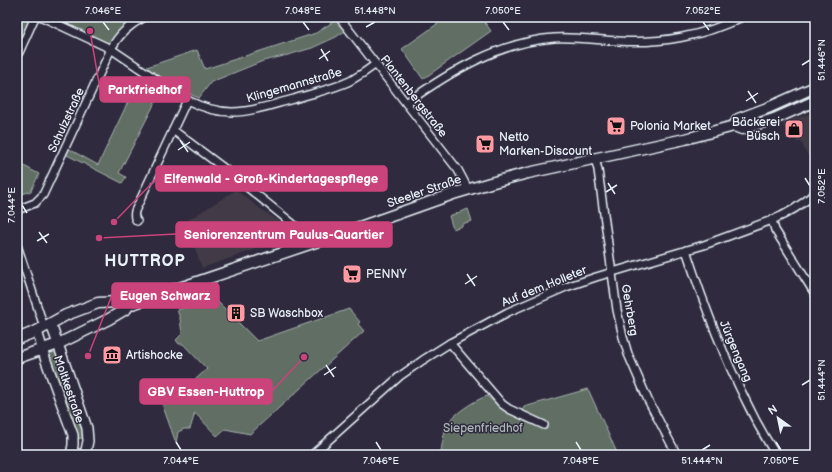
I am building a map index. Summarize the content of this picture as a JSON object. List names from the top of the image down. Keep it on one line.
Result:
{"streets":{"main road":["Steeler Straße"],"street":["Klingemannstraße","Plantenbergstraße","Schulzstraße","Auf dem Holleter","Gehrberg","Jürgengang","Moltkestraße"]},"crossings":[["Klingemannstraße","Plantenbergstraße"],["Klingemannstraße","Schulzstraße"],["Plantenbergstraße","Steeler Straße"],["Steeler Straße","Gehrberg"],["Steeler Straße","Moltkestraße"],["Auf dem Holleter","Gehrberg"],["Auf dem Holleter","Jürgengang"]],"districts":["HUTTROP"],"parks":["Siepenfriedhof"],"places":{"other":["Parkfriedhof","Elfenwald - Groß-Kindertagespflege","Seniorenzentrum Paulus-Quartier","Eugen Schwarz","GBV Essen-Huttrop"],"supermarket":["Polonia Market","Netto Marken-Discount","PENNY"],"shop":["Bäckerei Büsch"],"building":["SB Waschbox"],"museum":["Artishocke"]},"north":"top left","coordinates":["7.046°E","7.048°E","51.448°N","7.050°E","7.052°E","51.446°N","7.044°E","51.444°N"]}
